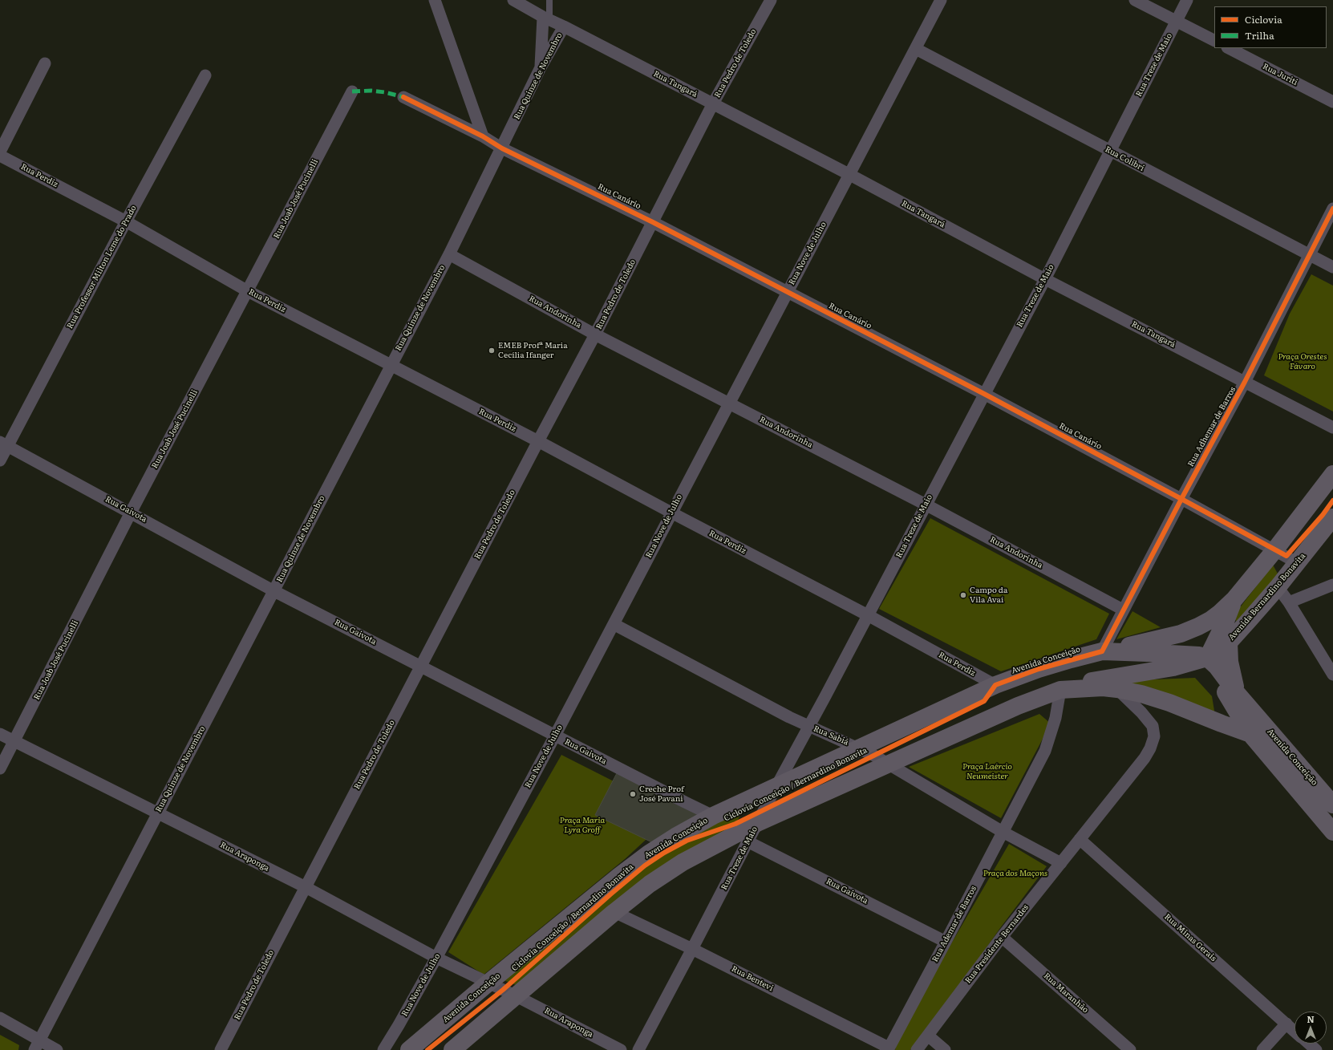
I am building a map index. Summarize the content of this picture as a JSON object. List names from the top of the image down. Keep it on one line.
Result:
{"streets":{"main road":["Avenida Bernardino Bonavita","Avenida Conceição"],"street":["Rua Pedro de Toledo","Rua Treze de Maio","Rua Juriti","Rua Quinze de Novembro","Rua Tangará","Rua Colibri","Rua Perdiz","Rua Canário","Rua Joab José Pucinelli","Rua Nove de Julho","Rua Professor Milton Leme do Prado","Rua Andorinha","Rua Adhemar de Barros","Rua Gaivota","Rua Sabiá","Rua Araponga","Rua Ademar de Barros","Rua Minas Gerais","Rua Presidente Bernardes","Rua Bentevi","Rua Maranhão"],"cycle path":["Ciclovia Conceição / Bernardino Bonavita"]},"crossings":[["Rua Pedro de Toledo","Rua Tangará"],["Rua Pedro de Toledo","Rua Perdiz"],["Rua Pedro de Toledo","Rua Canário"],["Rua Pedro de Toledo","Rua Andorinha"],["Rua Pedro de Toledo","Rua Gaivota"],["Rua Pedro de Toledo","Rua Araponga"],["Rua Treze de Maio","Rua Tangará"],["Rua Treze de Maio","Rua Colibri"],["Rua Treze de Maio","Rua Perdiz"],["Rua Treze de Maio","Rua Canário"],["Rua Treze de Maio","Rua Andorinha"],["Rua Treze de Maio","Rua Gaivota"],["Rua Treze de Maio","Avenida Conceição"],["Rua Treze de Maio","Rua Sabiá"],["Rua Treze de Maio","Rua Bentevi"],["Rua Quinze de Novembro","Rua Tangará"],["Rua Quinze de Novembro","Rua Perdiz"],["Rua Quinze de Novembro","Rua Canário"],["Rua Quinze de Novembro","Rua Andorinha"],["Rua Quinze de Novembro","Rua Gaivota"],["Rua Quinze de Novembro","Rua Araponga"],["Rua Tangará","Rua Nove de Julho"],["Rua Tangará","Rua Adhemar de Barros"],["Rua Colibri","Rua Nove de Julho"],["Rua Colibri","Rua Adhemar de Barros"],["Rua Perdiz","Rua Joab José Pucinelli"],["Rua Perdiz","Rua Nove de Julho"],["Rua Perdiz","Rua Professor Milton Leme do Prado"],["Rua Perdiz","Avenida Conceição"],["Rua Canário","Rua Nove de Julho"],["Rua Canário","Rua Adhemar de Barros"],["Rua Canário","Avenida Bernardino Bonavita"],["Rua Joab José Pucinelli","Rua Gaivota"],["Rua Joab José Pucinelli","Rua Araponga"],["Rua Nove de Julho","Rua Andorinha"],["Rua Nove de Julho","Rua Gaivota"],["Rua Nove de Julho","Rua Sabiá"],["Rua Nove de Julho","Rua Araponga"],["Rua Professor Milton Leme do Prado","Rua Gaivota"],["Rua Andorinha","Rua Adhemar de Barros"],["Rua Adhemar de Barros","Avenida Conceição"],["Rua Gaivota","Avenida Conceição"],["Rua Gaivota","Rua Ademar de Barros"],["Avenida Bernardino Bonavita","Avenida Conceição"],["Avenida Bernardino Bonavita","Rua Ademar de Barros"],["Avenida Conceição","Rua Sabiá"],["Avenida Conceição","Rua Araponga"],["Avenida Conceição","Rua Ademar de Barros"],["Avenida Conceição","Rua Presidente Bernardes"],["Avenida Conceição","Rua Bentevi"],["Rua Sabiá","Rua Ademar de Barros"],["Rua Sabiá","Rua Presidente Bernardes"],["Rua Ademar de Barros","Rua Bentevi"],["Rua Minas Gerais","Rua Presidente Bernardes"],["Rua Presidente Bernardes","Rua Maranhão"]],"parks":["Praça Orestes Fávaro","Praça Laércio Neumeister","Praça Maria Lyra Groff","Praça dos Maçons"],"places":["EMEB Profª Maria Cecília Ifanger","Campo da Vila Avaí","Creche Prof José Pavani"],"legend":["Ciclovia","Trilha"],"north":"top"}
